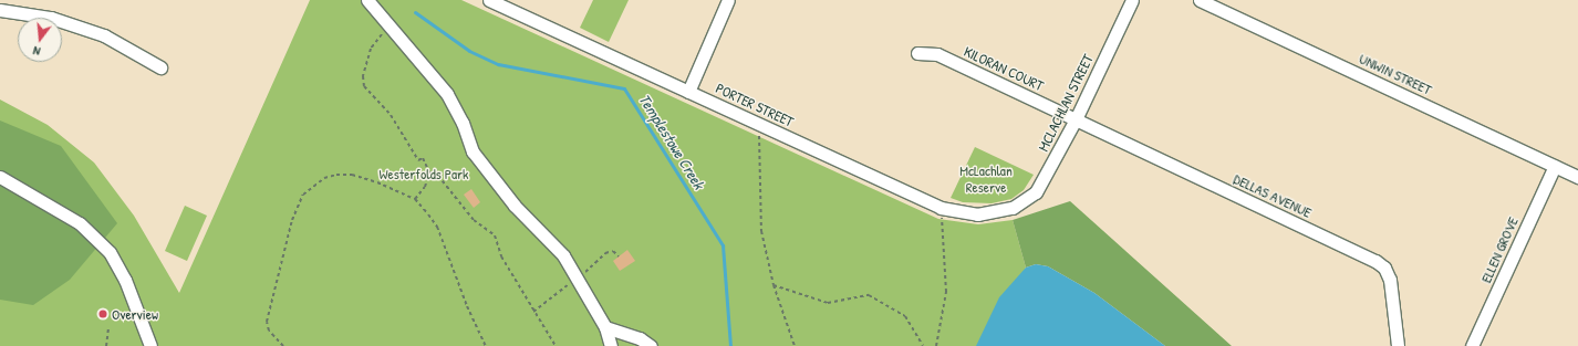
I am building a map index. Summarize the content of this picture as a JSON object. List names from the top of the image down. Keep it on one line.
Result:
{"streets":{"street":["KILORAN COURT","UNWIN STREET","MCLACHLAN STREET","PORTER STREET","DELLAS AVENUE","ELLEN GROVE"]},"crossings":[["KILORAN COURT","MCLACHLAN STREET"],["KILORAN COURT","DELLAS AVENUE"],["UNWIN STREET","ELLEN GROVE"],["MCLACHLAN STREET","PORTER STREET"],["MCLACHLAN STREET","DELLAS AVENUE"]],"water":["Templestowe Creek"],"parks":["McLachlan Reserve","Westerfolds Park"],"places":["Overview"],"north":"bottom"}
